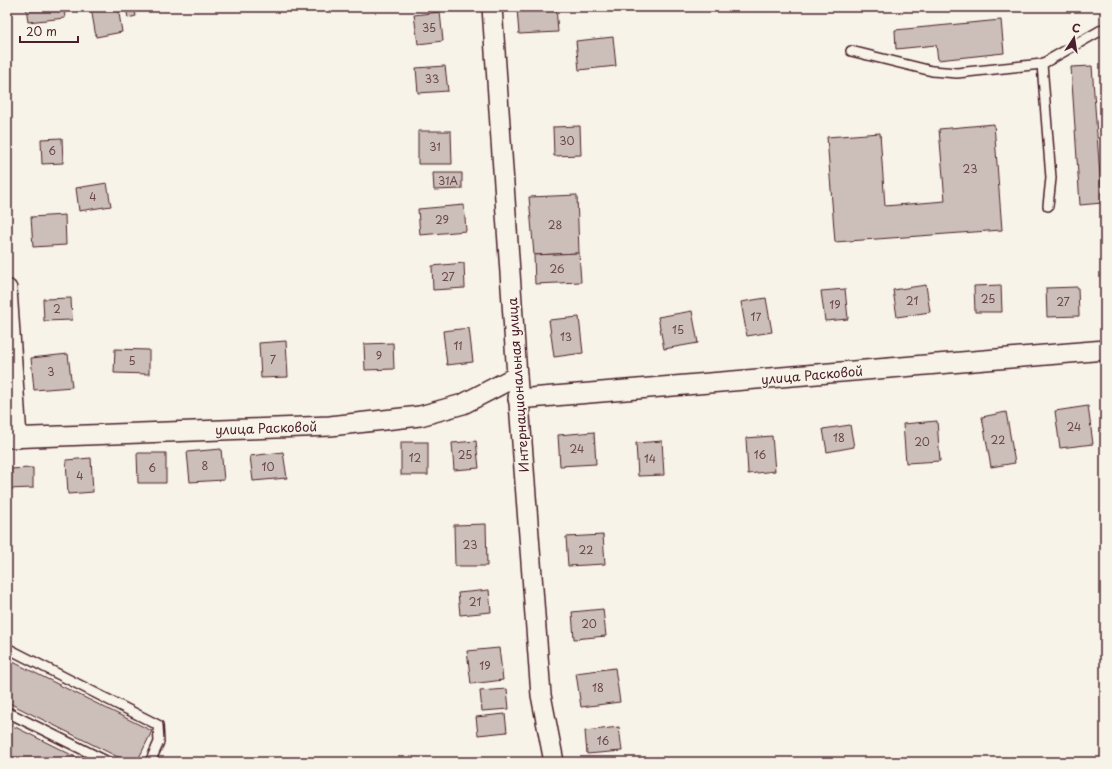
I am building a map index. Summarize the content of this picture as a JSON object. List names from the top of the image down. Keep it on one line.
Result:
{"streets":{"street":["улица Расковой","Интернациональная улица"]},"crossings":[["улица Расковой","Интернациональная улица"]],"house_numbers":["35","33","30","31","6","23","31А","4","29","28","26","27","25","21","27","19","2","17","15","13","11","9","7","5","3","24","18","22","20","24","25","16","12","14","8","10","6","4","23","22","21","20","19","18","16"],"scale_bar":"20 m","north":"top"}
